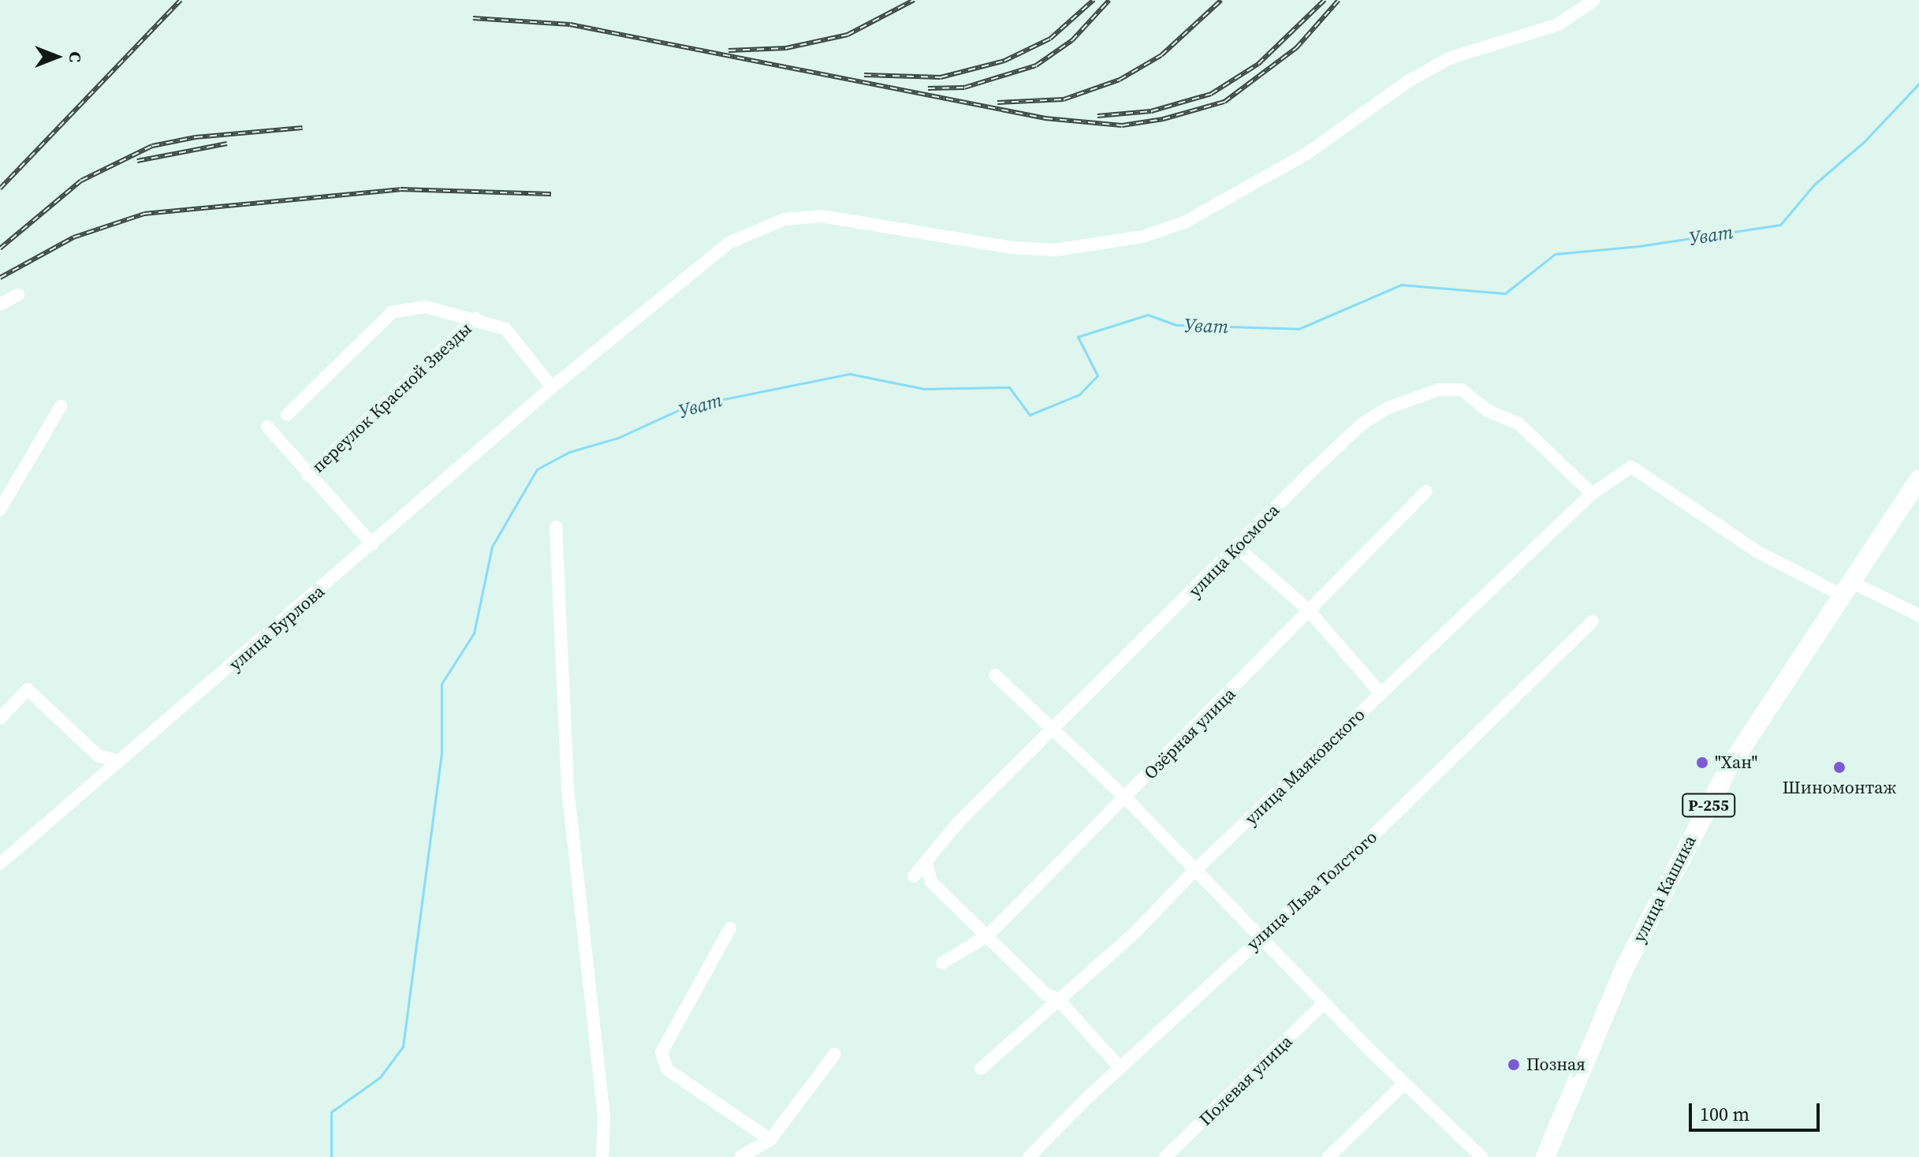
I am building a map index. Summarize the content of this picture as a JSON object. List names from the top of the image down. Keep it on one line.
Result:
{"streets":{"highway":["Р-255","улица Кашика"],"street":["переулок Красной Звезды","улица Космоса","улица Бурлова","Озёрная улица","улица Маяковского","улица Льва Толстого","Полевая улица"]},"crossings":[["улица Космоса","улица Маяковского"],["улица Маяковского","улица Кашика"]],"water":["Уват"],"places":["\"Хан\"","Шиномонтаж","Позная"],"scale_bar":"100 m","north":"right"}
